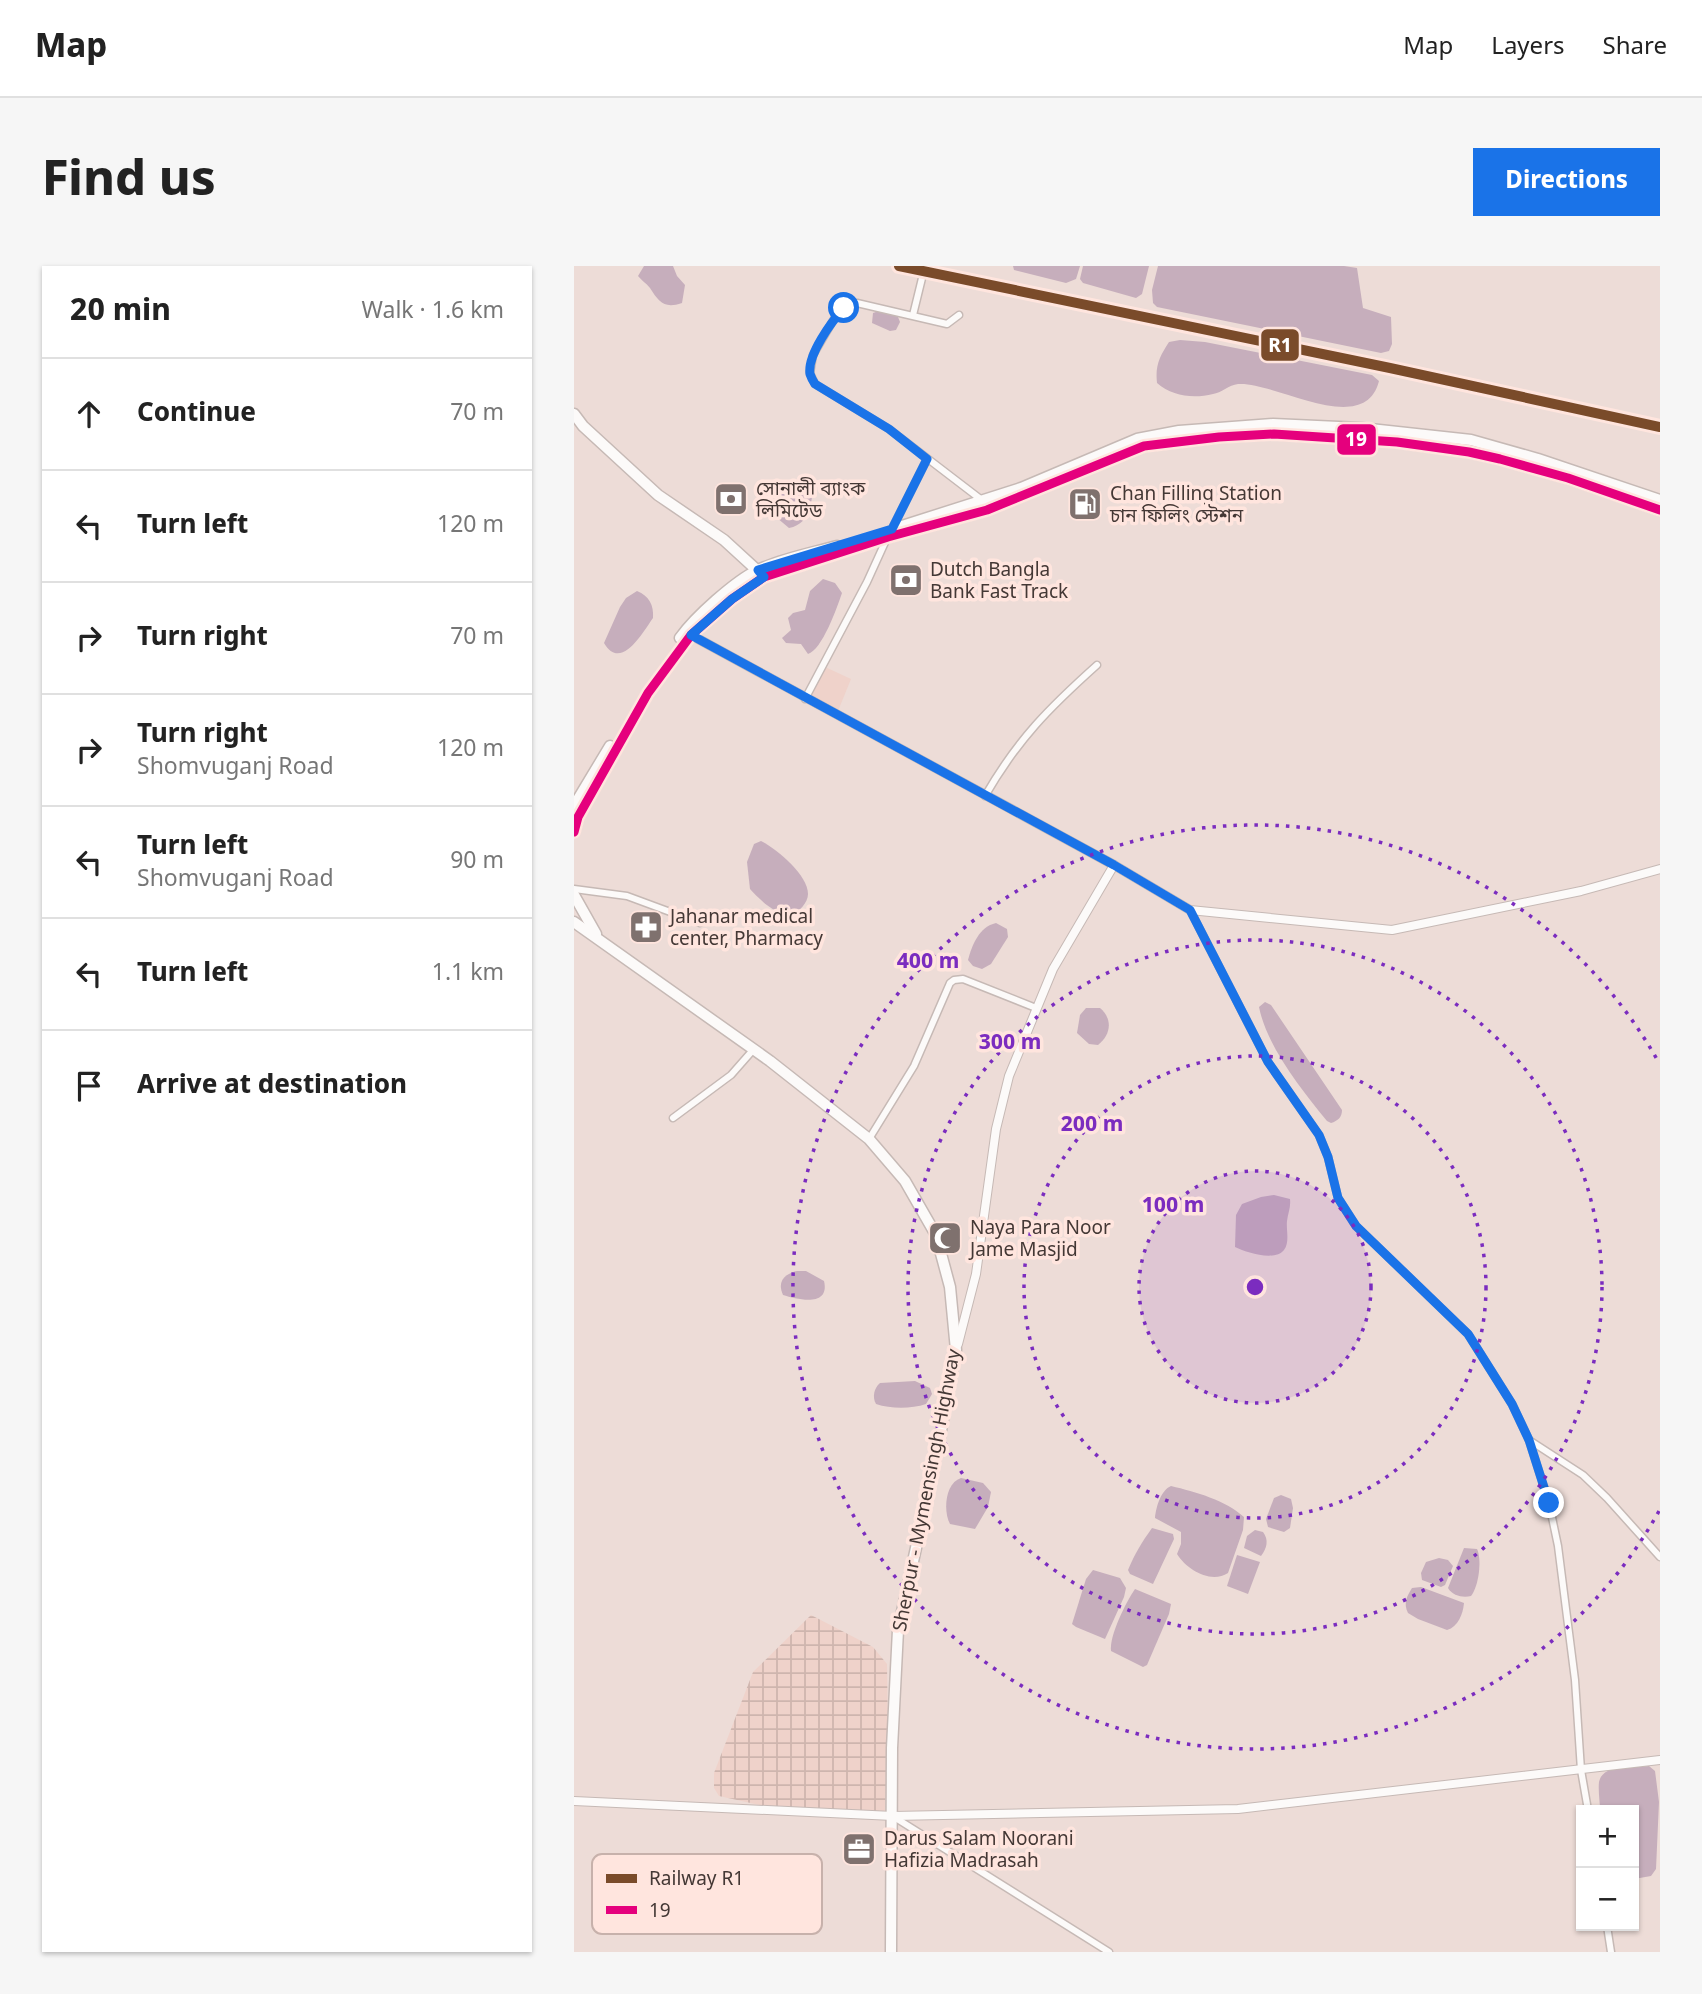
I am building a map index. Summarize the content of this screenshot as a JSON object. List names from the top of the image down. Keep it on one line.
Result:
{"streets":{"main road":["Sherpur - Mymensingh Highway"]},"places":{"bank":["সোনালী ব্যাংক লিমিটেড","Dutch Bangla Bank Fast Track"],"fuel station":["Chan Filling Station চান ফিলিং স্টেশন"],"pharmacy":["Jahanar medical center, Pharmacy"],"mosque":["Naya Para Noor Jame Masjid"],"office":["Darus Salam Noorani Hafizia Madrasah"]},"lines":["rail line R1","transit line 19"],"legend":["Railway R1","19"],"page":{"header":"Map","nav":["Map","Layers","Share"],"buttons":"Directions","title":"Find us","heading":["20 min","Walk · 1.6 km"],"list":[["Continue","70 m"],["Turn left","120 m"],["Turn right","70 m"],["Turn right","Shomvuganj Road","120 m"],["Turn left","Shomvuganj Road","90 m"],["Turn left","1.1 km"],"Arrive at destination"],"map_buttons":["+","−"]},"rings":["400 m","300 m","200 m","100 m"]}
